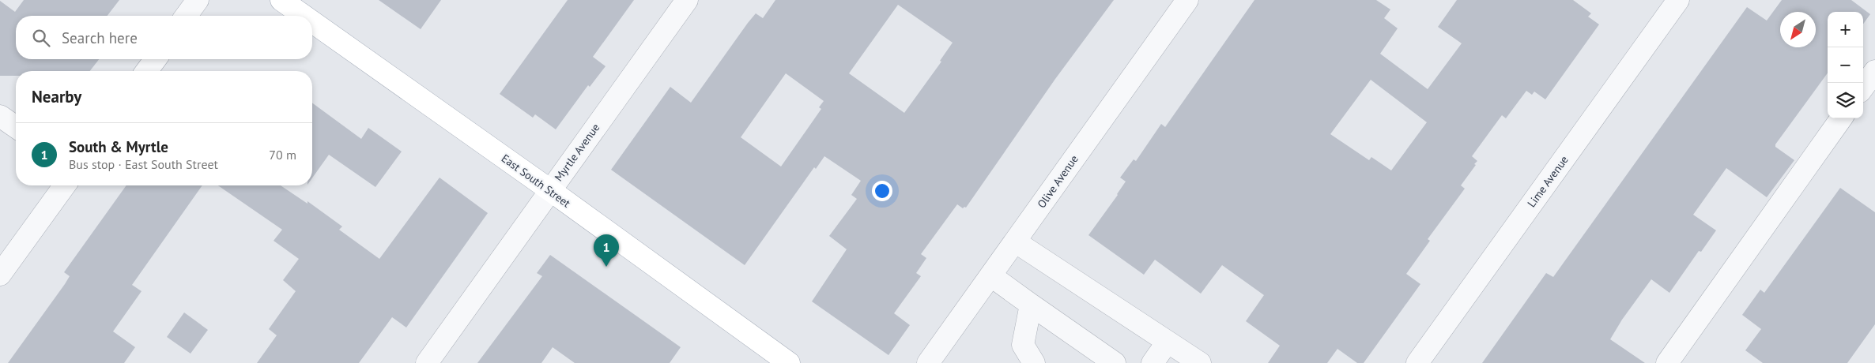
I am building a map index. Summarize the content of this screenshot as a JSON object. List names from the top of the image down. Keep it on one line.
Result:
{"streets":{"main road":["East South Street"],"street":["Myrtle Avenue","Olive Avenue","Lime Avenue"]},"crossings":[["Myrtle Avenue","East South Street"]],"north":"bottom left","page":{"map_buttons":["+","−"],"search":"Search here","heading":"Nearby","list":[{"mark":"1","name":"South & Myrtle","note":"Bus stop · East South Street","value":"70 m"}],"pins":"1"}}
